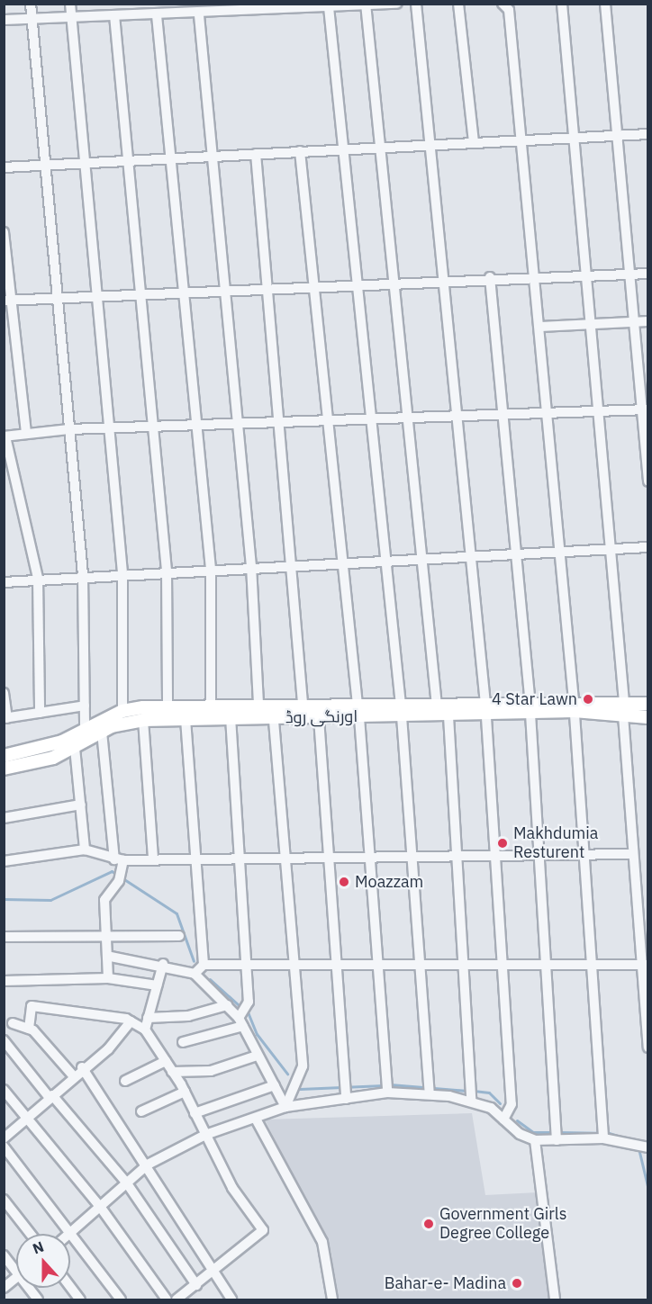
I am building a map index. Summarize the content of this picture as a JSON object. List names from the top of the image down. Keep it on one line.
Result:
{"streets":{"main road":["اورنگی روڈ"]},"places":["4 Star Lawn","Makhdumia Resturent","Moazzam","Government Girls Degree College","Bahar-e- Madina"],"north":"top"}
